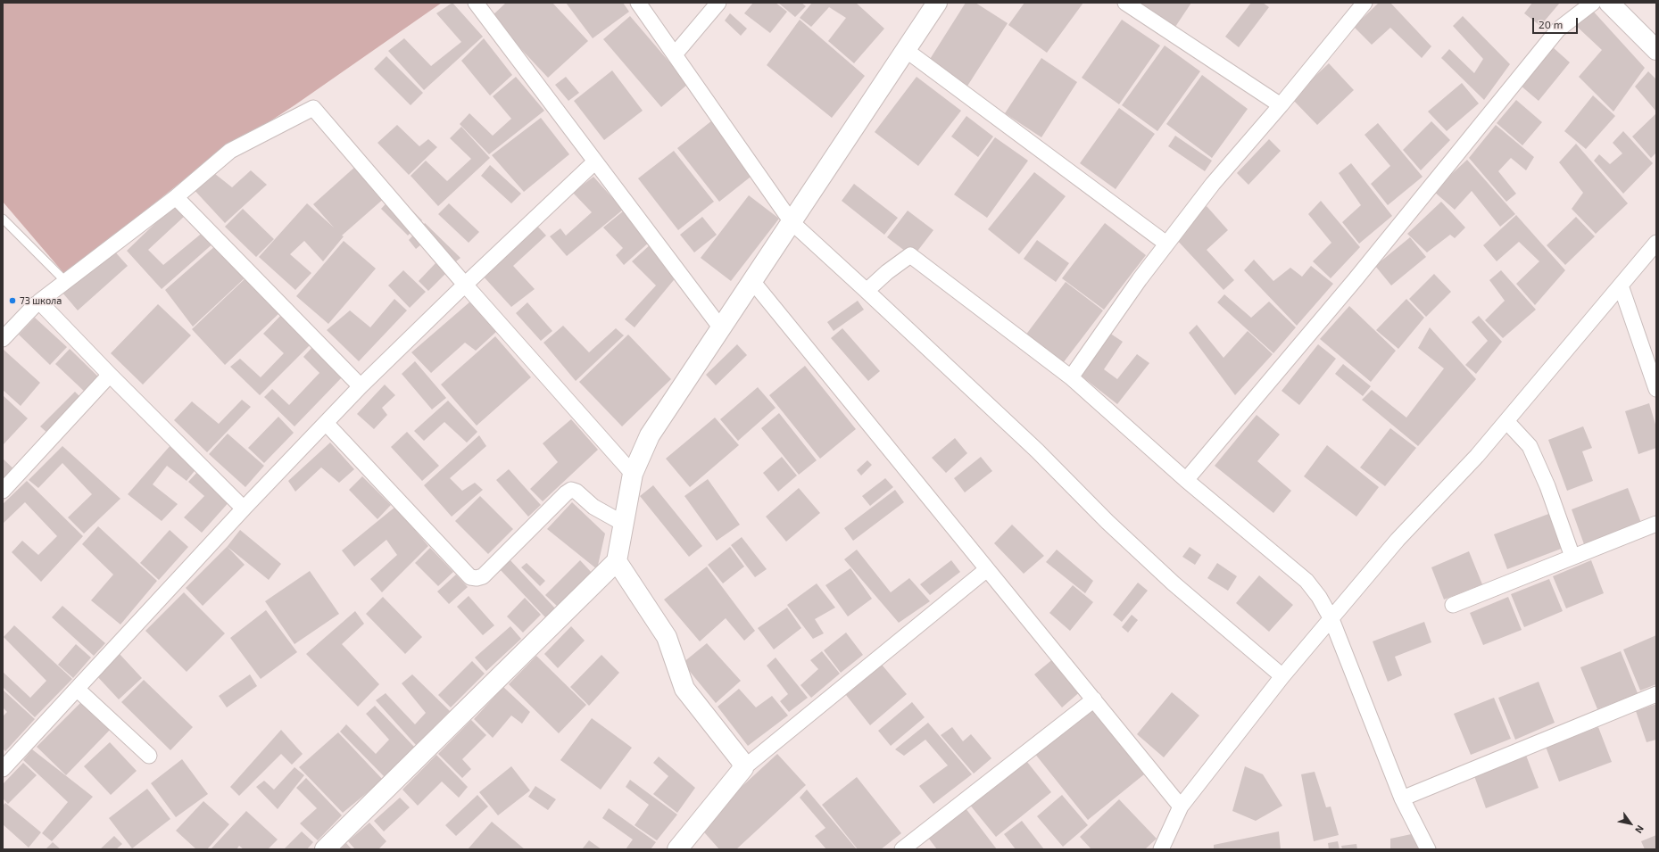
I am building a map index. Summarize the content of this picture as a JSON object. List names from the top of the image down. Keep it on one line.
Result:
{"places":["73 школа"],"scale_bar":"20 m","north":"bottom right"}
